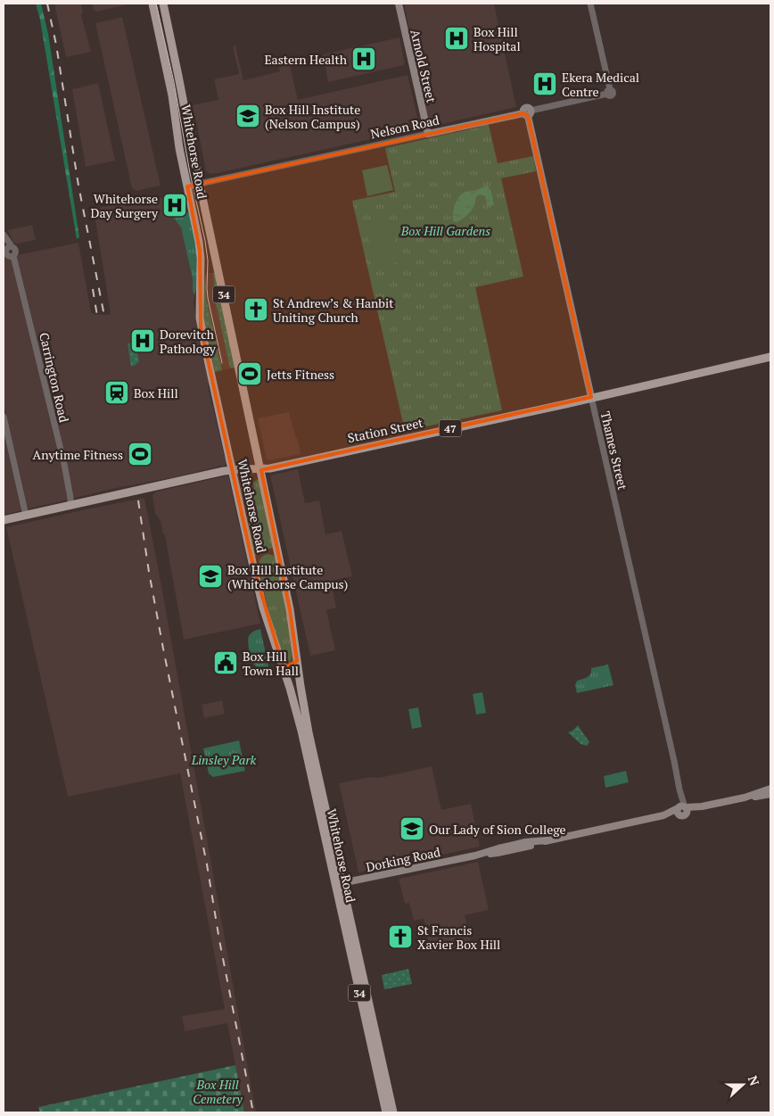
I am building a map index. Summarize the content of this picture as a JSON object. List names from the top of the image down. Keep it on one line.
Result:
{"streets":{"main road":["Arnold Street","Nelson Road","Whitehorse Road","34","47","Station Street","Thames Street","Dorking Road"],"street":["Carrington Road"]},"crossings":[["Arnold Street","Nelson Road"],["Nelson Road","Whitehorse Road"],["Nelson Road","Thames Street"],["Whitehorse Road","Station Street"],["Whitehorse Road","Dorking Road"],["Carrington Road","Station Street"],["Station Street","Thames Street"],["Thames Street","Dorking Road"]],"parks":["Box Hill Gardens","Linsley Park","Box Hill Cemetery"],"places":{"hospital":["Box Hill Hospital","Eastern Health","Ekera Medical Centre","Whitehorse Day Surgery","Dorevitch Pathology"],"school or university":["Box Hill Institute (Nelson Campus)","Box Hill Institute (Whitehorse Campus)","Our Lady of Sion College"],"church":["St Andrew’s & Hanbit Uniting Church","St Francis Xavier Box Hill"],"sports":["Jetts Fitness","Anytime Fitness"],"station":["Box Hill"],"public building":["Box Hill Town Hall"]},"north":"right"}
